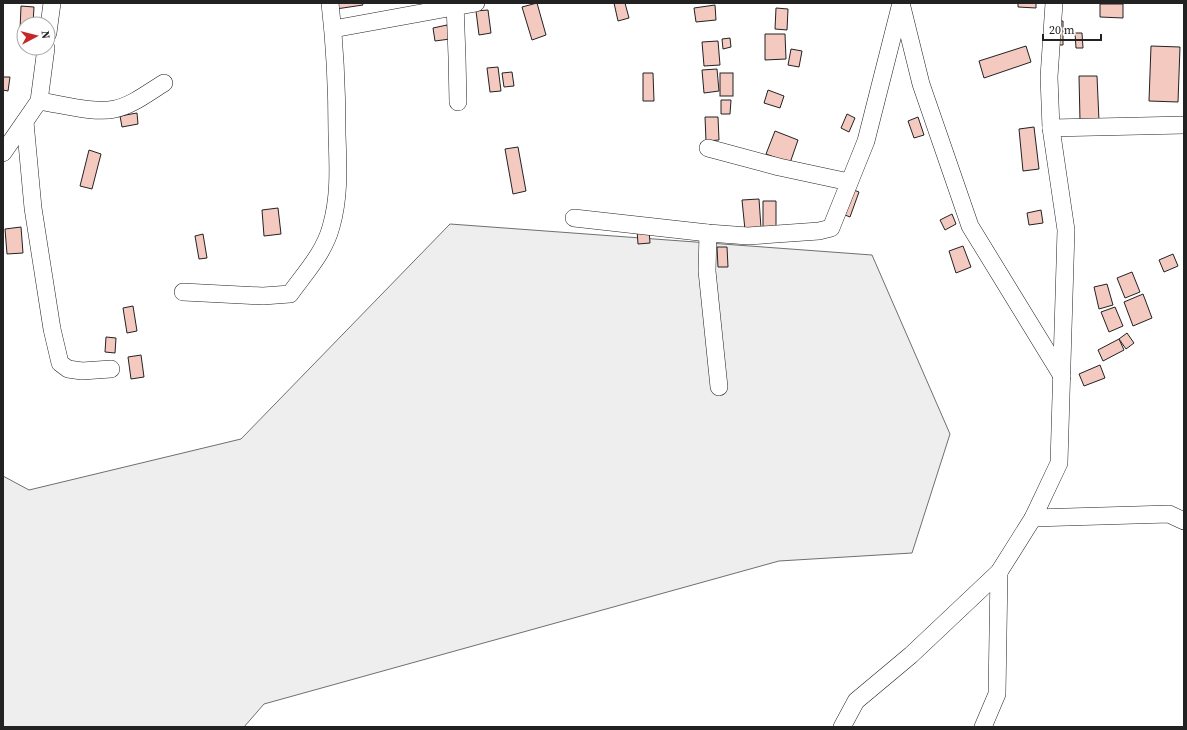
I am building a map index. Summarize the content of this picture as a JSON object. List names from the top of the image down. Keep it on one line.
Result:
{"scale_bar":"20 m","north":"right"}
